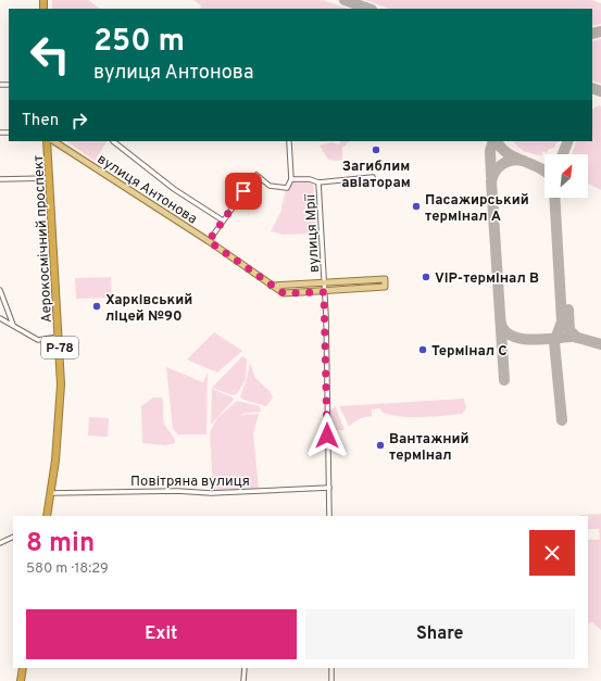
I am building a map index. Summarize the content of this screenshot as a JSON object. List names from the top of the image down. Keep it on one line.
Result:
{"streets":{"highway":["Аерокосмічний проспект","Р-78"],"main road":["вулиця Антонова"],"street":["вулиця Мрії","Повітряна вулиця"]},"crossings":[["вулиця Антонова","вулиця Мрії"],["вулиця Мрії","Повітряна вулиця"],["Аерокосмічний проспект","Повітряна вулиця"]],"places":["Загиблим авіаторам","Пасажирський термінал A","VIP-термінал B","Харківський ліцей №90","Термінал C","Вантажний термінал"],"north":"top right","page":{"turn":["250 m","вулиця Антонова"],"then":"Then","heading":["8 min","580 m · 18:29"],"buttons":["Exit","Share"]}}
